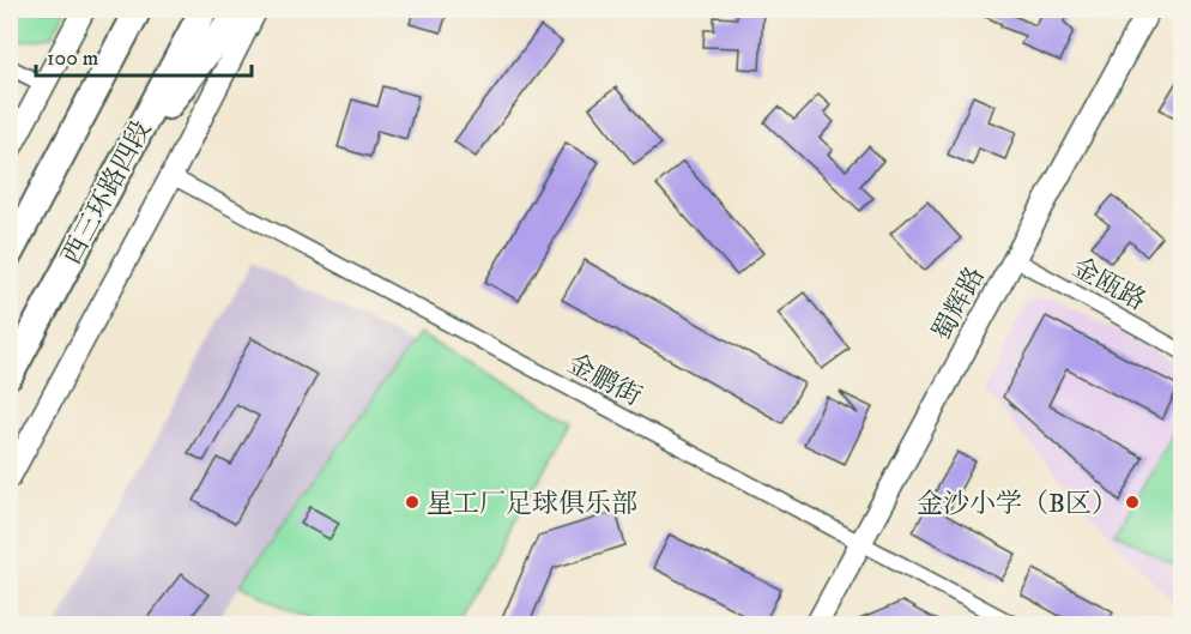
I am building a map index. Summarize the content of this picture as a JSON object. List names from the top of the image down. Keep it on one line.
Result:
{"streets":{"highway":["西三环路四段"],"street":["金瓯路","蜀辉路","金鹏街"]},"crossings":[["金瓯路","蜀辉路"],["蜀辉路","金鹏街"]],"places":["星工厂足球俱乐部","金沙小学（B区）"],"scale_bar":"100 m"}
